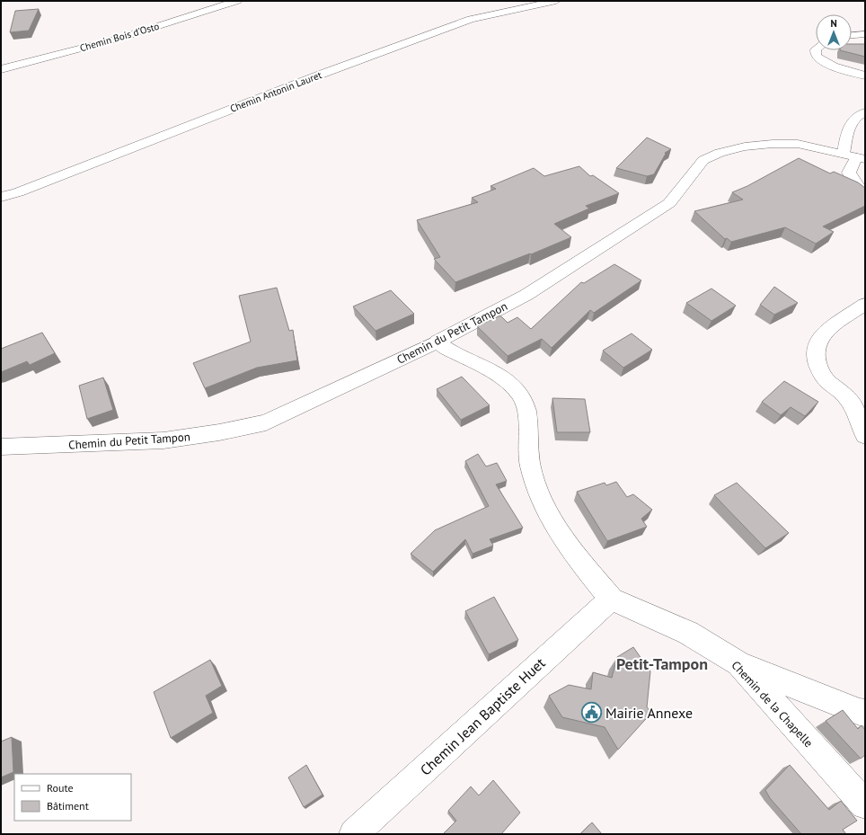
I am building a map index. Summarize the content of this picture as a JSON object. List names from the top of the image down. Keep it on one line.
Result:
{"streets":{"street":["Chemin Bois d'Osto","Chemin Antonin Lauret","Chemin du Petit Tampon","Chemin de la Chapelle","Chemin Jean Baptiste Huet"]},"crossings":[["Chemin du Petit Tampon","Chemin de la Chapelle"],["Chemin de la Chapelle","Chemin Jean Baptiste Huet"]],"districts":["Petit-Tampon"],"places":{"public building":["Mairie Annexe"]},"legend":["Route","Bâtiment"],"north":"top"}
